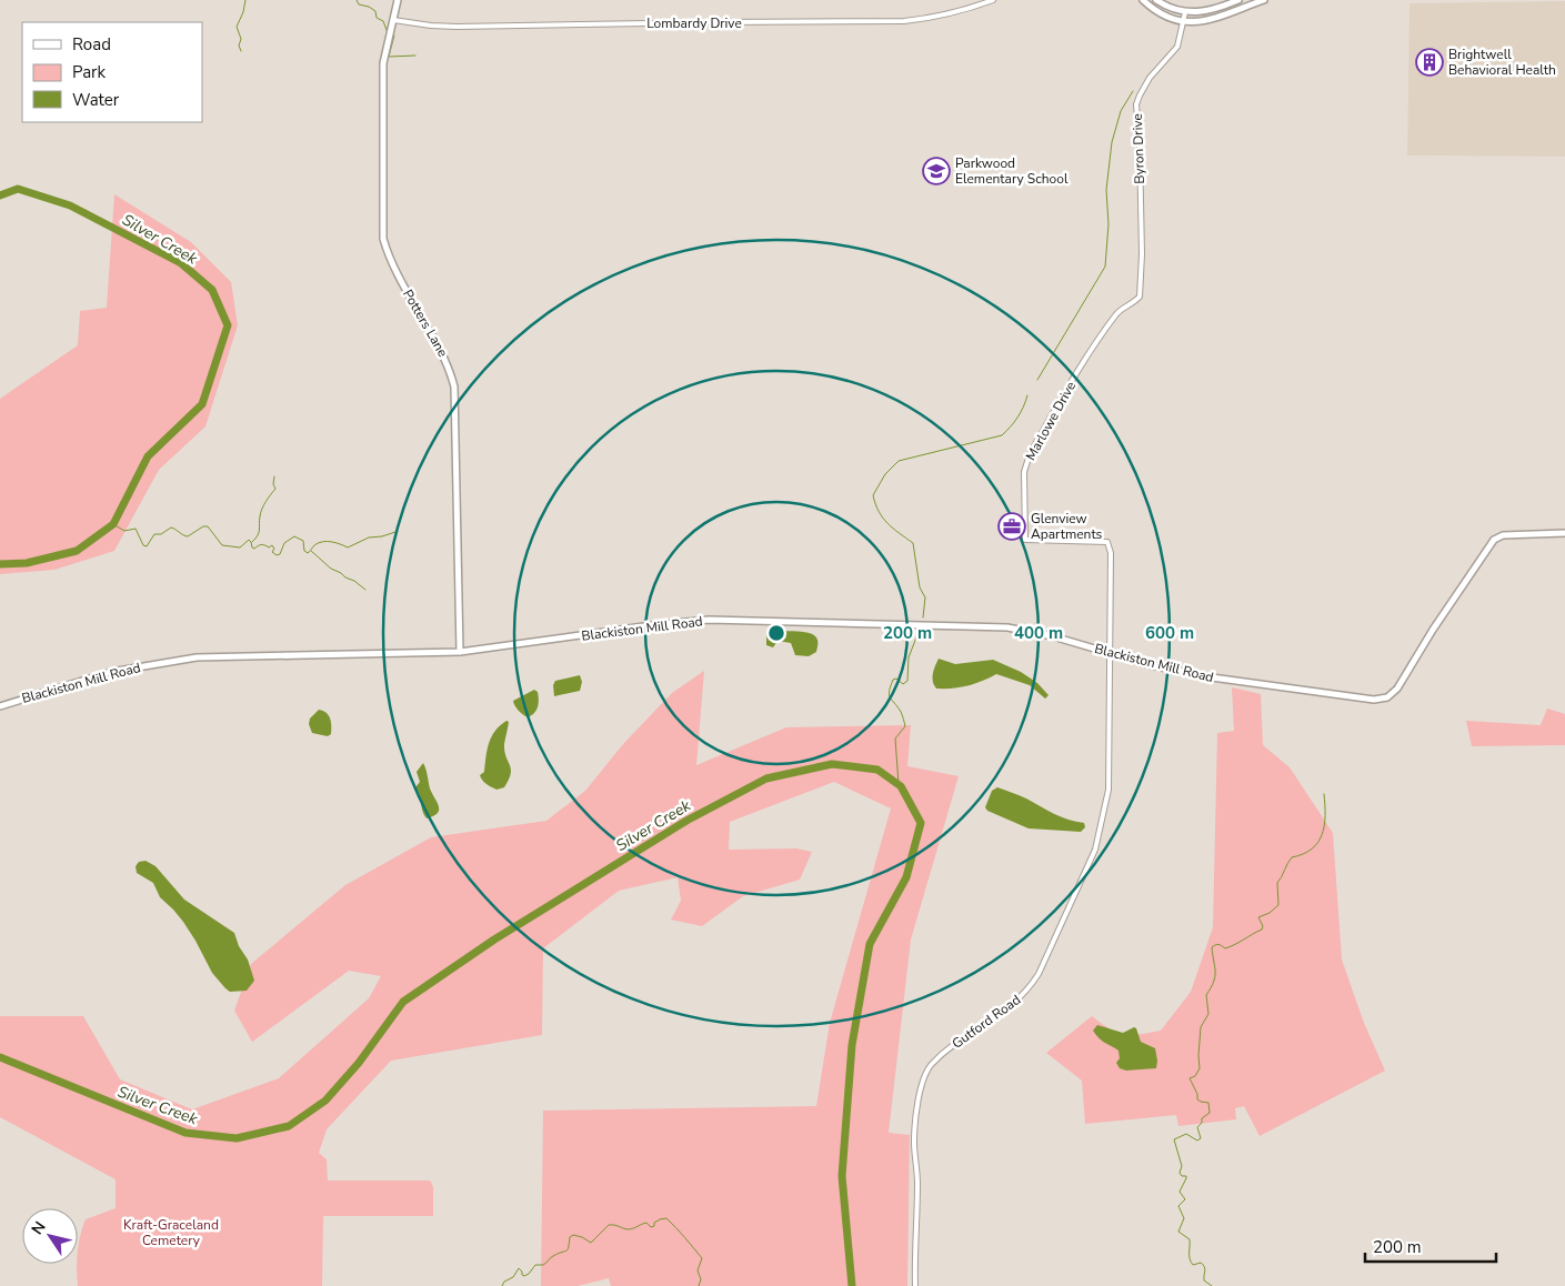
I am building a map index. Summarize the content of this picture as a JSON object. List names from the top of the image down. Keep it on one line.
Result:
{"streets":{"main road":["Potters Lane","Blackiston Mill Road"],"street":["Lombardy Drive","Byron Drive","Marlowe Drive","Gutford Road"]},"crossings":[["Lombardy Drive","Potters Lane"],["Byron Drive","Marlowe Drive"],["Potters Lane","Blackiston Mill Road"],["Marlowe Drive","Blackiston Mill Road"],["Marlowe Drive","Gutford Road"],["Blackiston Mill Road","Gutford Road"]],"water":["Silver Creek"],"parks":["Kraft-Graceland Cemetery"],"places":{"building":["Brightwell Behavioral Health"],"school or university":["Parkwood Elementary School"],"office":["Glenview Apartments"]},"legend":["Road","Park","Water"],"scale_bar":"200 m","north":"top left","rings":["200 m","400 m","600 m"]}
